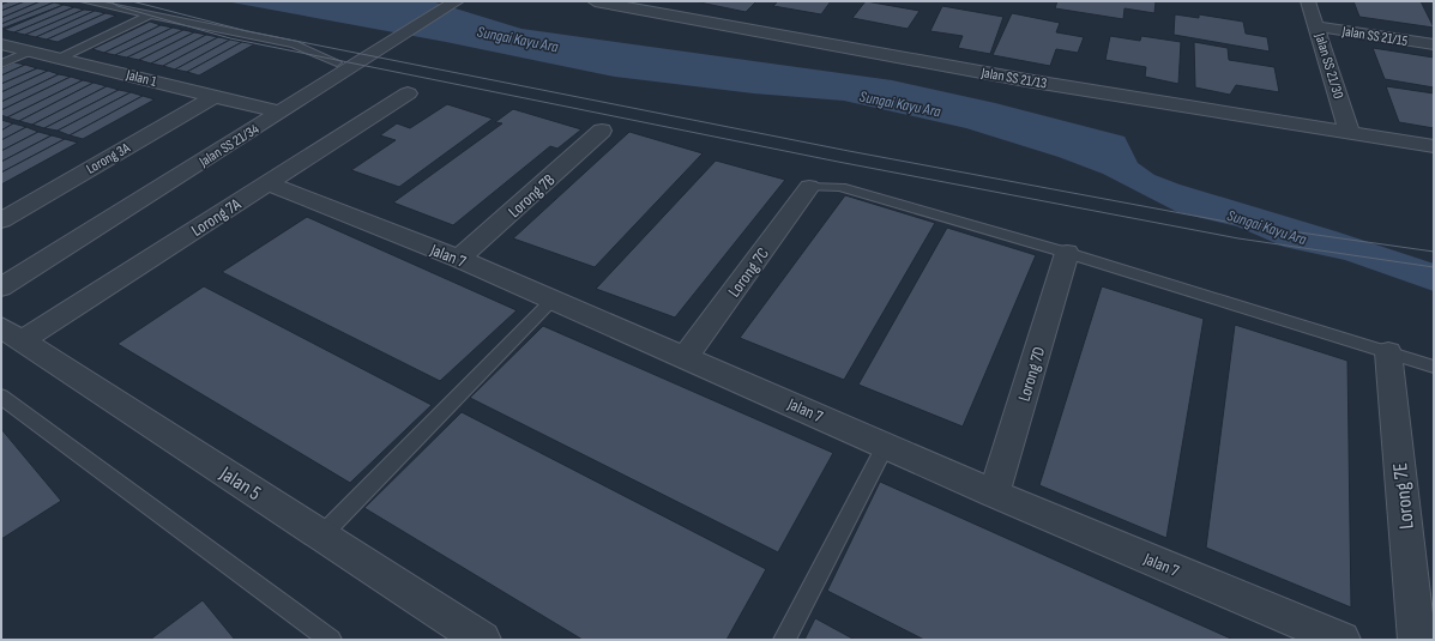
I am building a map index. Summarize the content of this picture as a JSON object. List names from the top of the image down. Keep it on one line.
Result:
{"streets":{"street":["Jalan SS 21/15","Jalan SS 21/30","Jalan 1","Jalan SS 21/13","Jalan SS 21/34","Lorong 3A","Lorong 7B","Lorong 7A","Jalan 7","Lorong 7C","Lorong 7D","Jalan 5","Lorong 7E"]},"crossings":[["Jalan SS 21/15","Jalan SS 21/30"],["Jalan SS 21/30","Jalan SS 21/13"],["Jalan 1","Jalan SS 21/34"],["Jalan 1","Lorong 3A"],["Lorong 7B","Jalan 7"],["Lorong 7A","Jalan 7"],["Lorong 7A","Jalan 5"],["Jalan 7","Lorong 7C"],["Jalan 7","Lorong 7D"]],"water":["Sungai Kayu Ara"]}
